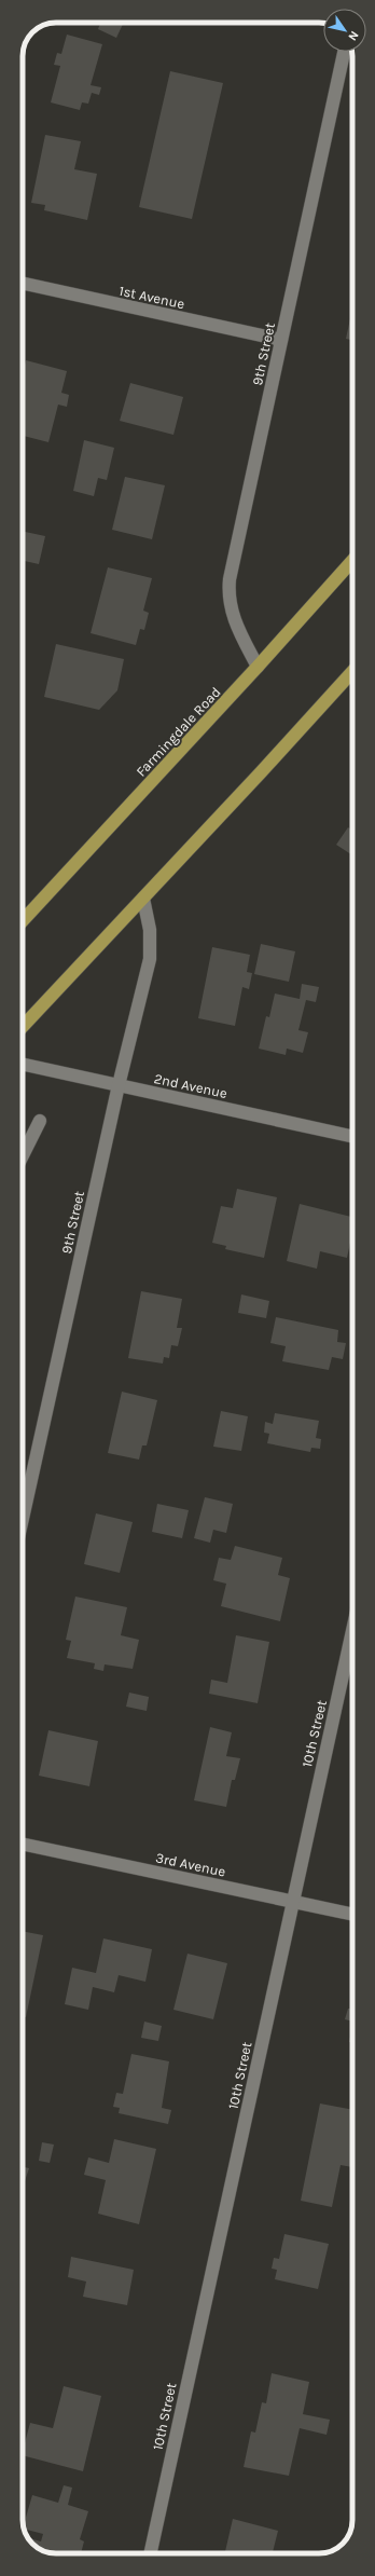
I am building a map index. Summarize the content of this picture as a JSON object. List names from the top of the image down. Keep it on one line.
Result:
{"streets":{"main road":["Farmingdale Road"],"street":["1st Avenue","9th Street","2nd Avenue","10th Street","3rd Avenue"]},"crossings":[["1st Avenue","9th Street"],["9th Street","Farmingdale Road"],["9th Street","2nd Avenue"],["10th Street","3rd Avenue"]],"north":"bottom right"}
